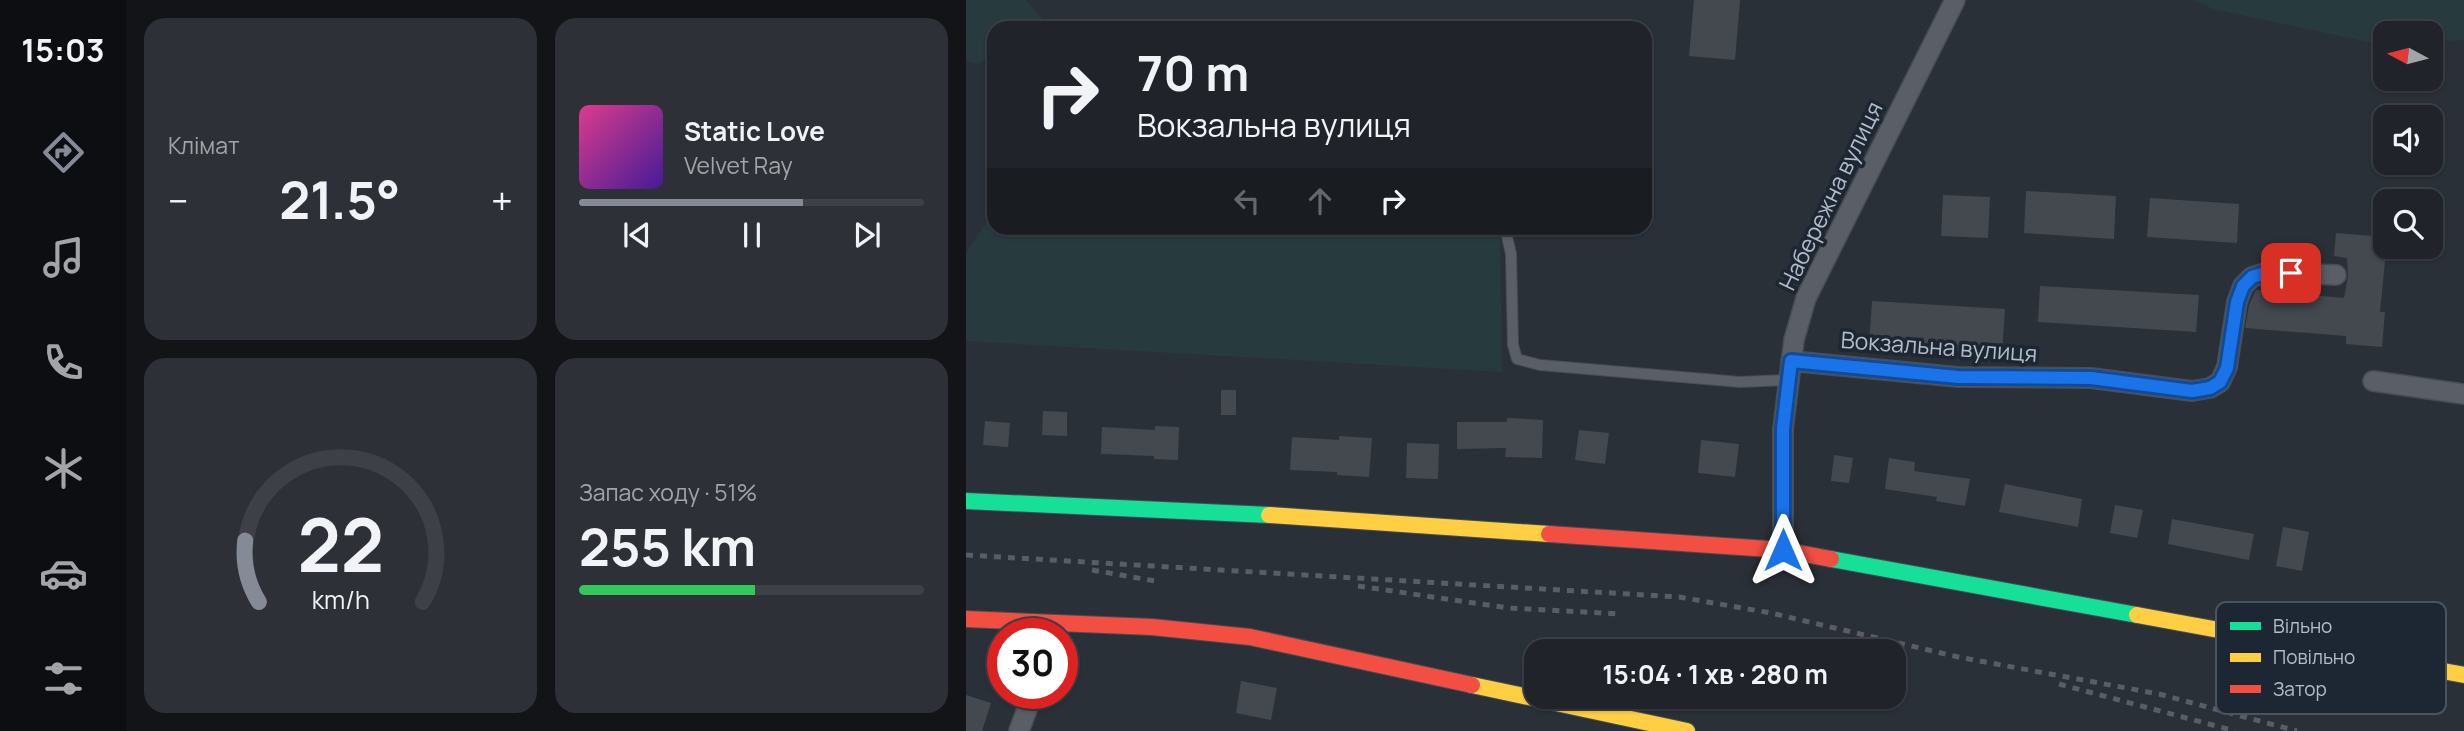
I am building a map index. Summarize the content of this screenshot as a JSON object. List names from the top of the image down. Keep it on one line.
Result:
{"streets":{"street":["Набережна вулиця","Вокзальна вулиця"]},"crossings":[["Набережна вулиця","Вокзальна вулиця"]],"legend":["Вільно","Повільно","Затор"],"north":"left","page":{"tabs":"15:03","tile":["Клімат",["Запас ходу · 51%","255 km"]],"turn":["70 m","Вокзальна вулиця"],"song":["Static Love","Velvet Ray"],"heat":["−","21.5°","+"],"limit":"30","trip":"15:04 · 1 хв · 280 m","gauge":["22","km/h"]}}
